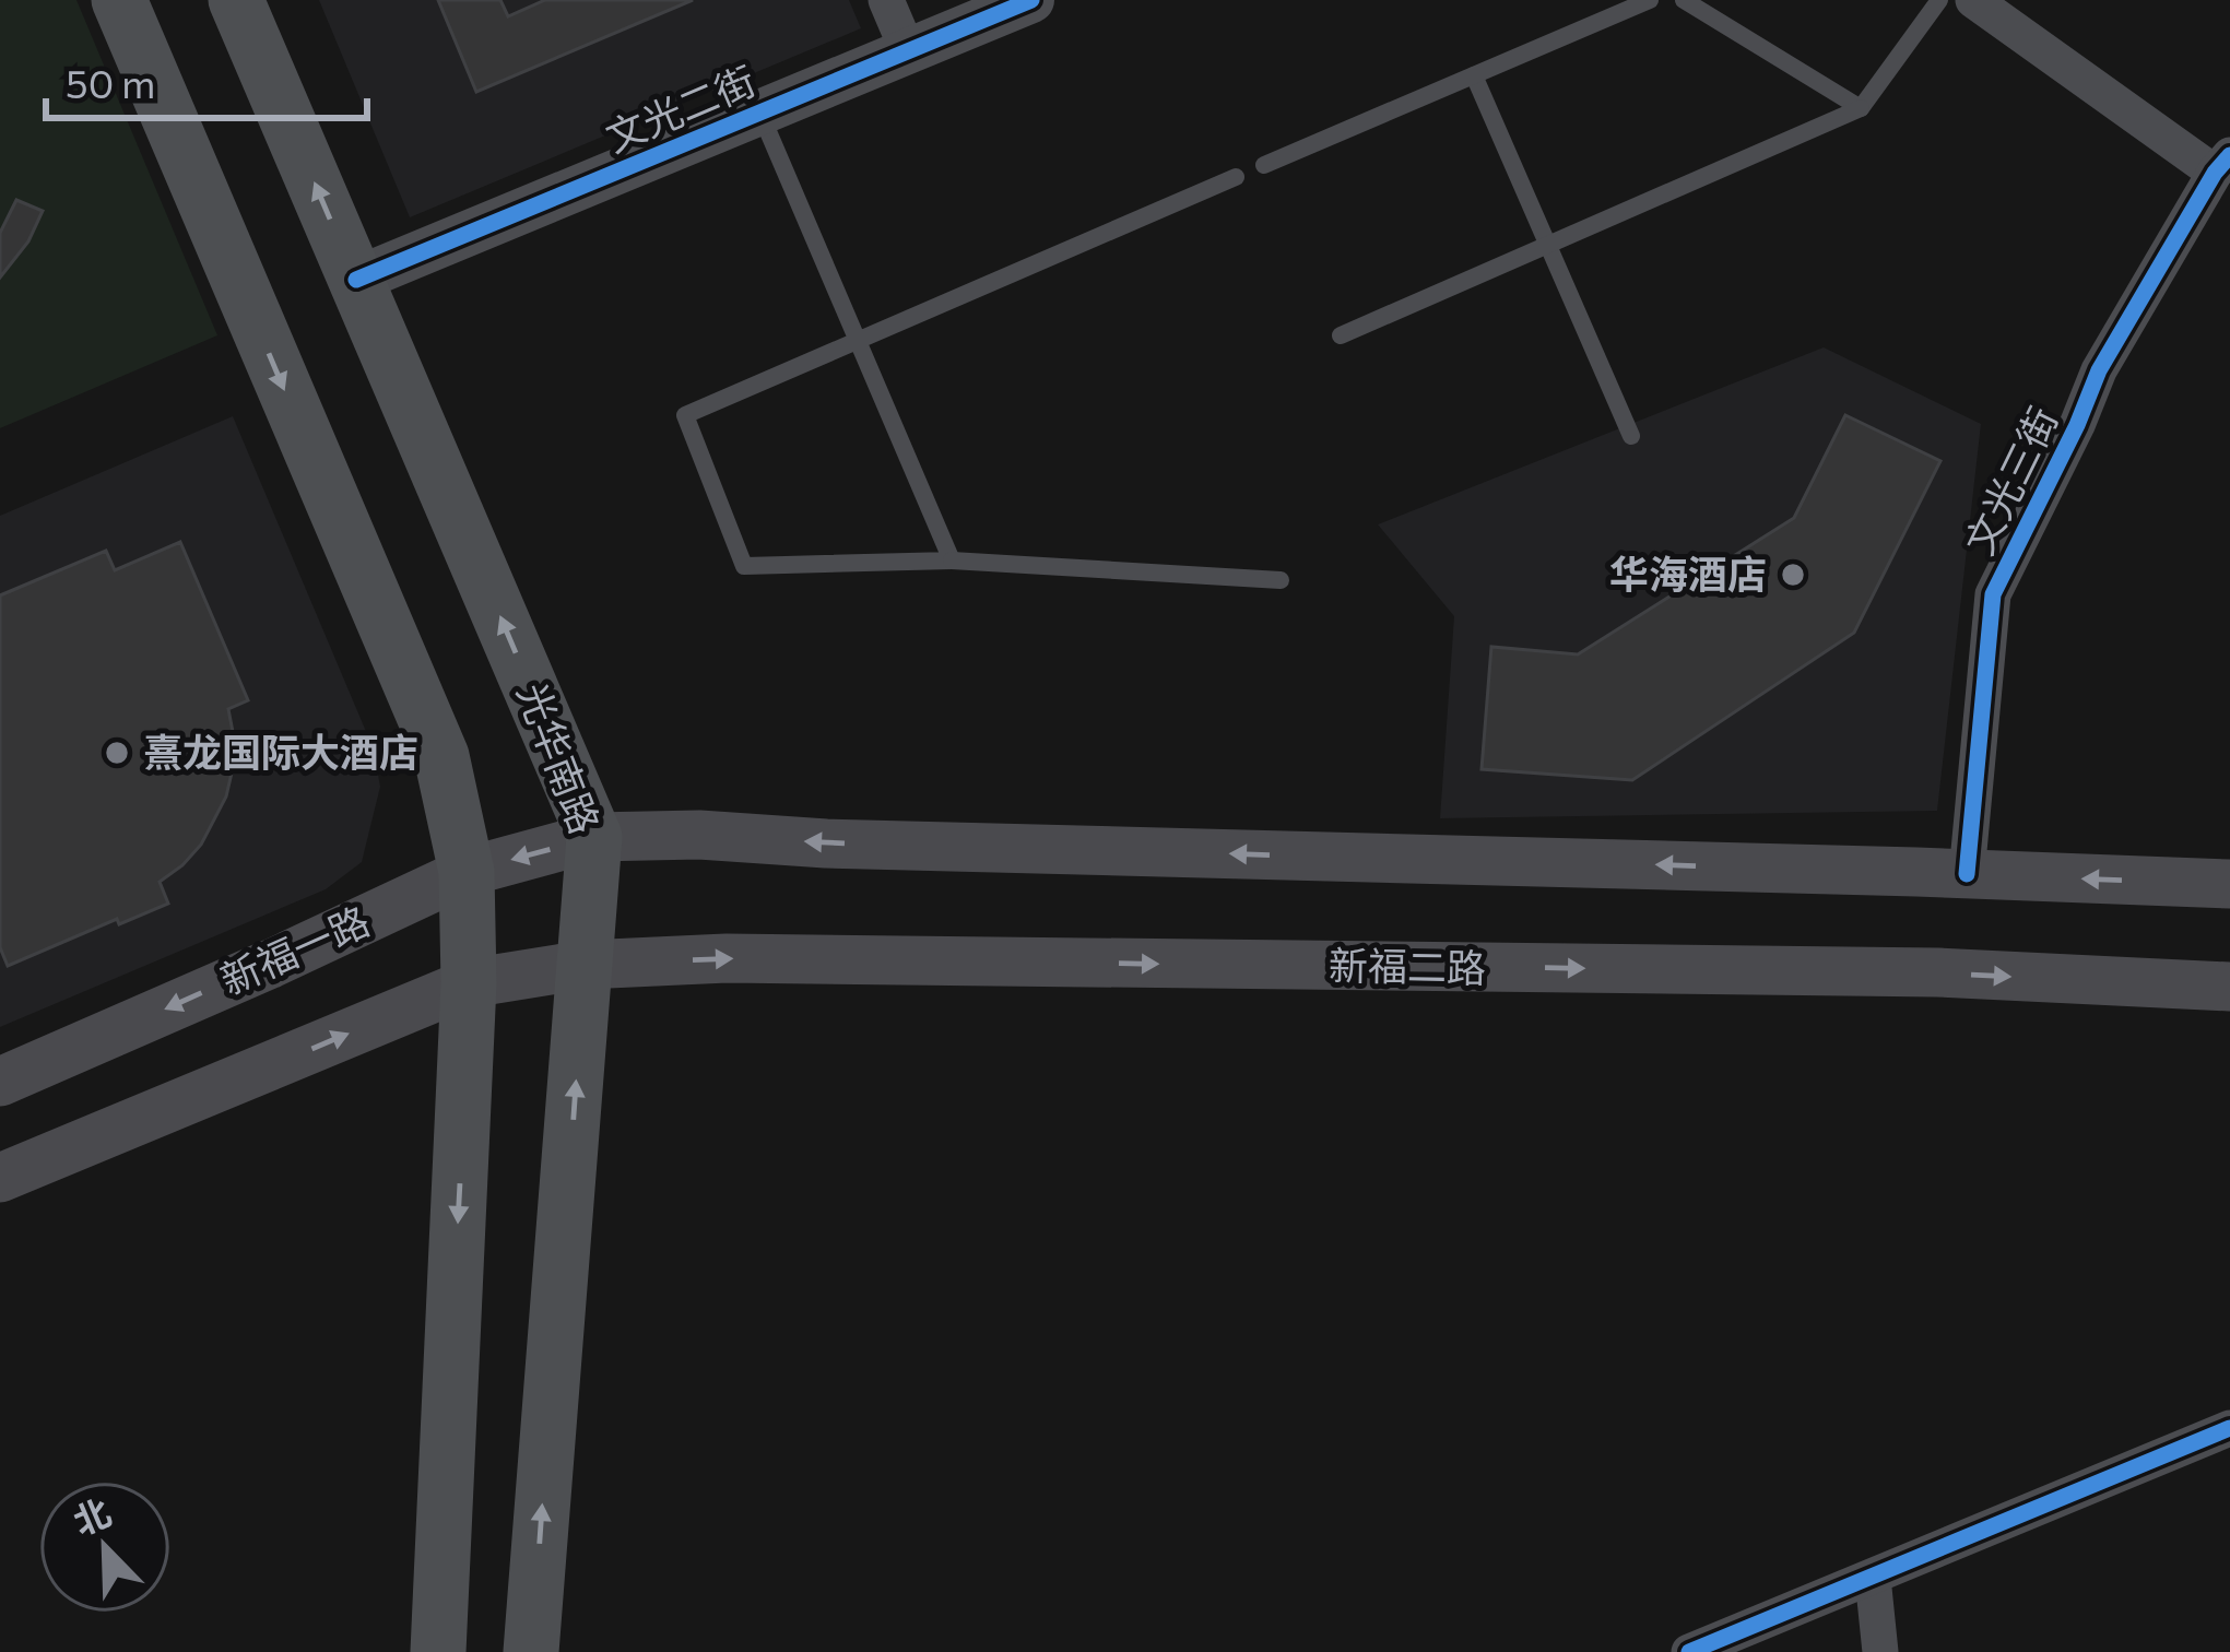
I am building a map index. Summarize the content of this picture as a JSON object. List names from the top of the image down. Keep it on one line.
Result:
{"streets":{"main road":["光华南路","新福一路","新福二路"],"street":["文光二街","文光三街"]},"crossings":[["文光二街","光华南路"],["光华南路","新福一路"],["光华南路","新福二路"]],"places":["华海酒店","熹龙国际大酒店"],"scale_bar":"50 m","north":"top left"}
